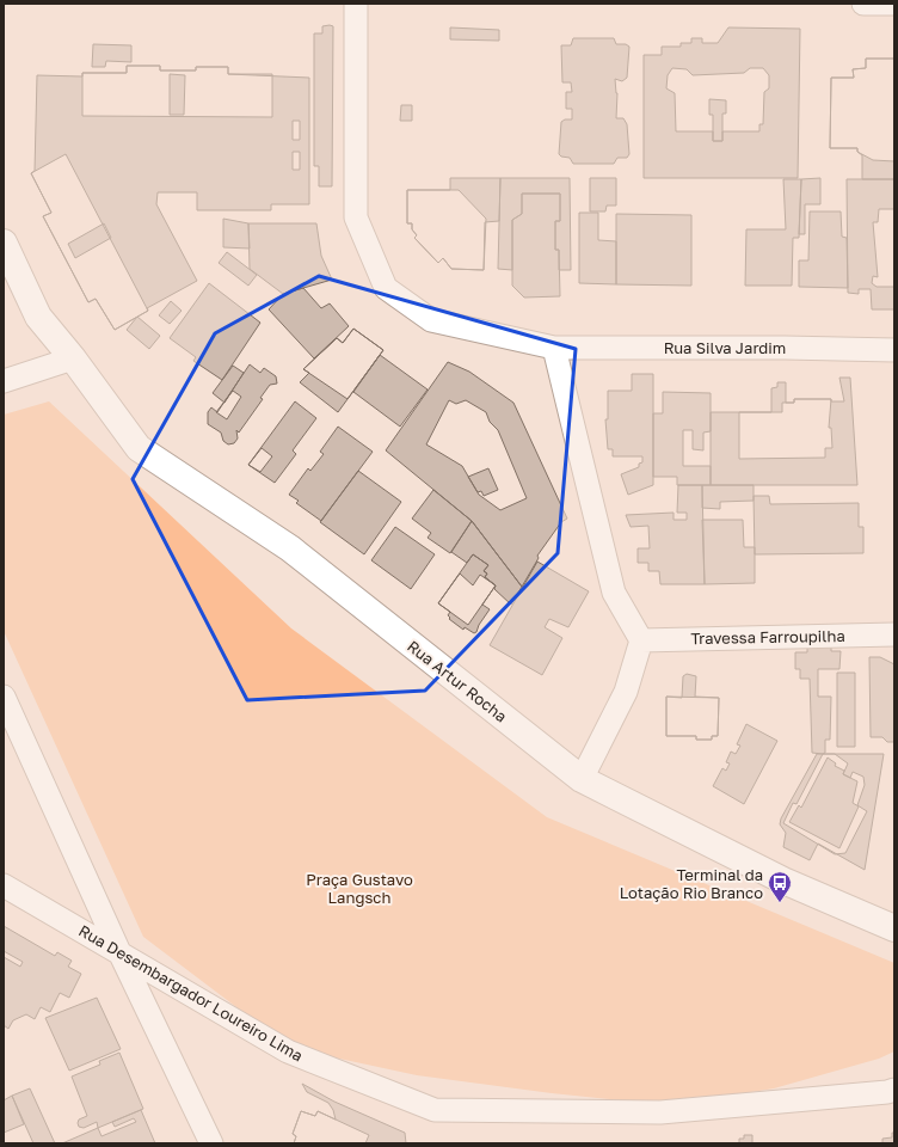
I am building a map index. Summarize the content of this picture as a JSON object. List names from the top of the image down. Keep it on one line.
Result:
{"streets":{"street":["Rua Silva Jardim","Travessa Farroupilha","Rua Artur Rocha","Rua Desembargador Loureiro Lima"]},"parks":["Praça Gustavo Langsch"],"places":{"bus stop":["Terminal da Lotação Rio Branco"]}}
